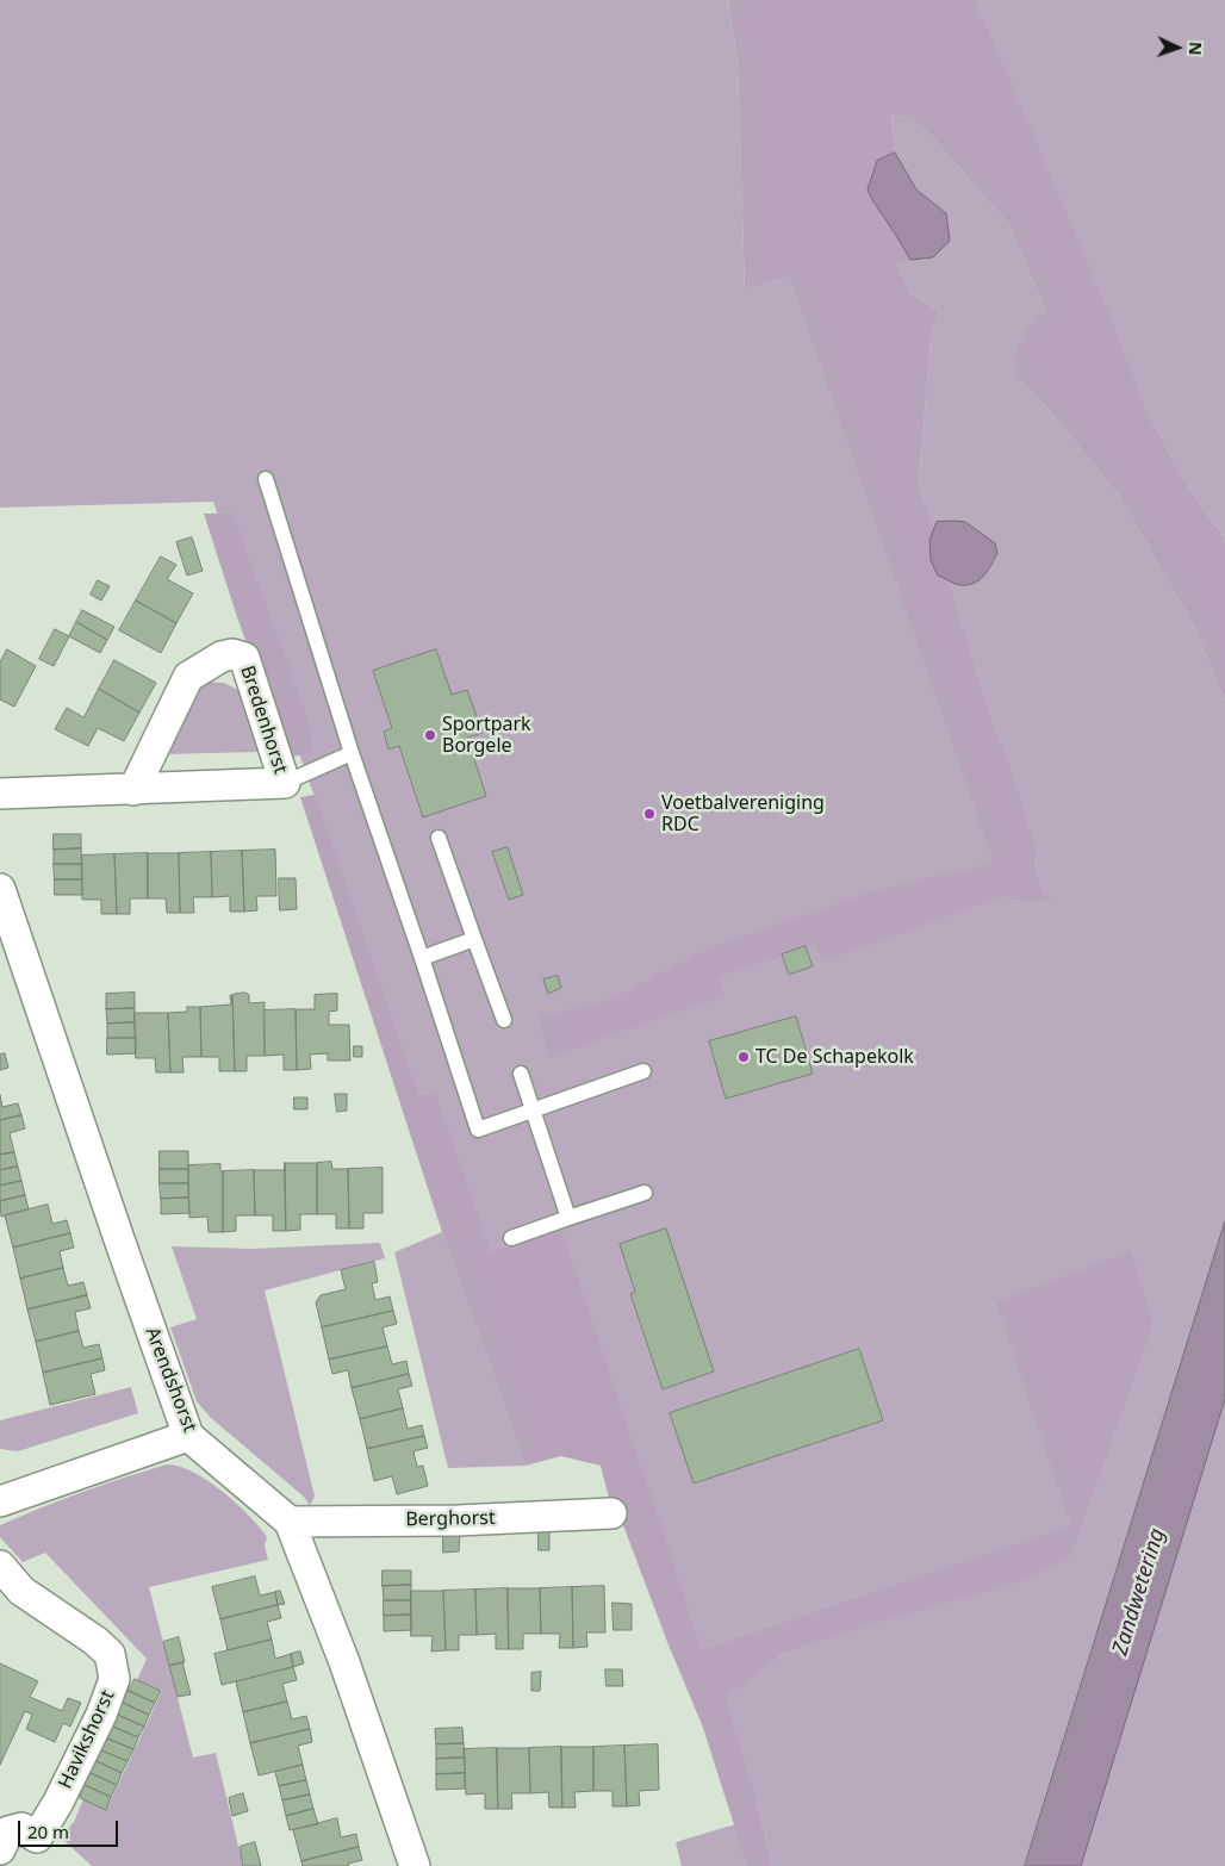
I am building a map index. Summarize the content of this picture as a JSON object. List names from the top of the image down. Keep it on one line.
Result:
{"streets":{"street":["Bredenhorst","Arendshorst","Berghorst","Havikshorst"]},"crossings":[["Arendshorst","Berghorst"]],"water":["Zandwetering"],"places":["Sportpark Borgele","Voetbalvereniging RDC","TC De Schapekolk"],"scale_bar":"20 m","north":"right"}
